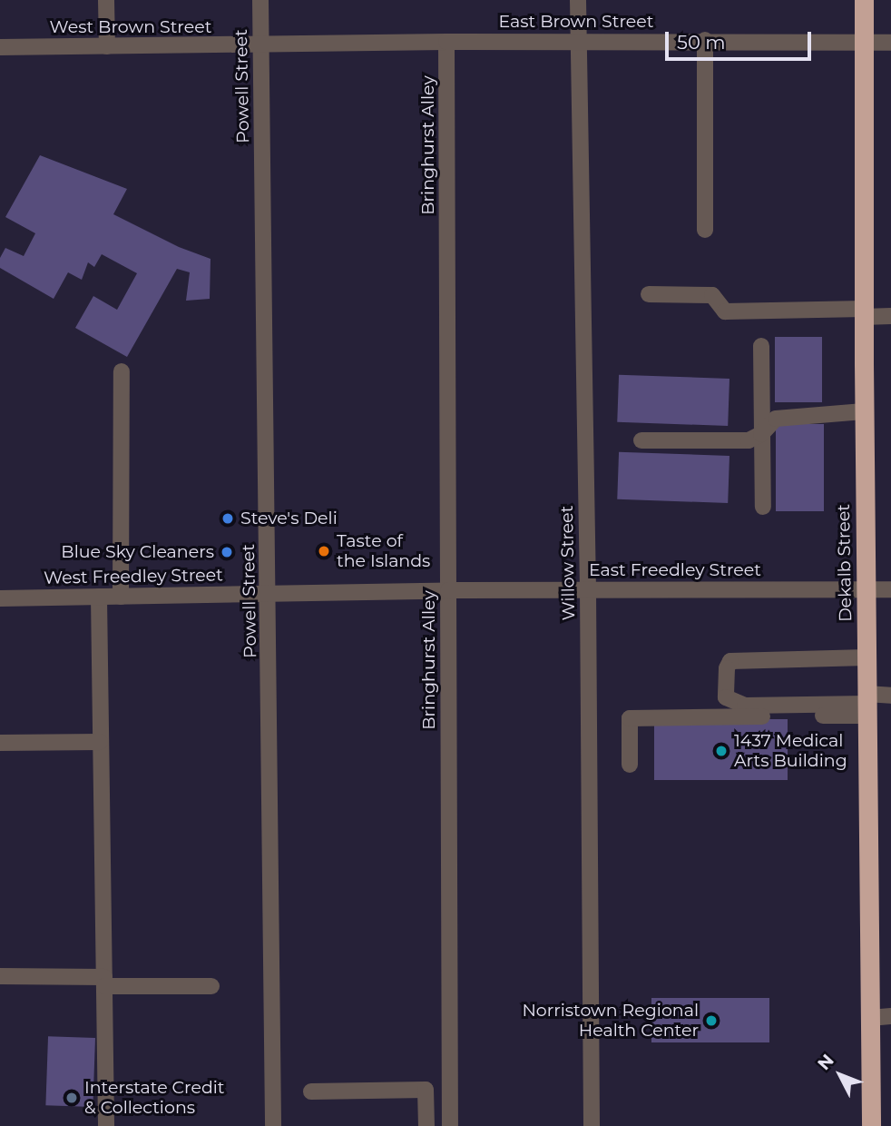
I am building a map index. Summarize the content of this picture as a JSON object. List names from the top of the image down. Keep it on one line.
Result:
{"streets":{"highway":["Dekalb Street"],"street":["East Brown Street","West Brown Street","Powell Street","Bringhurst Alley","Willow Street","East Freedley Street","West Freedley Street"]},"crossings":[["East Brown Street","West Brown Street"],["East Brown Street","Powell Street"],["East Brown Street","Bringhurst Alley"],["East Brown Street","Willow Street"],["East Brown Street","Dekalb Street"],["West Brown Street","Powell Street"],["Powell Street","East Freedley Street"],["Powell Street","West Freedley Street"],["Bringhurst Alley","East Freedley Street"],["Willow Street","East Freedley Street"],["Dekalb Street","East Freedley Street"],["East Freedley Street","West Freedley Street"]],"places":["Steve's Deli","Taste of the Islands","Blue Sky Cleaners","1437 Medical Arts Building","Norristown Regional Health Center","Interstate Credit & Collections"],"scale_bar":"50 m","north":"top left"}
